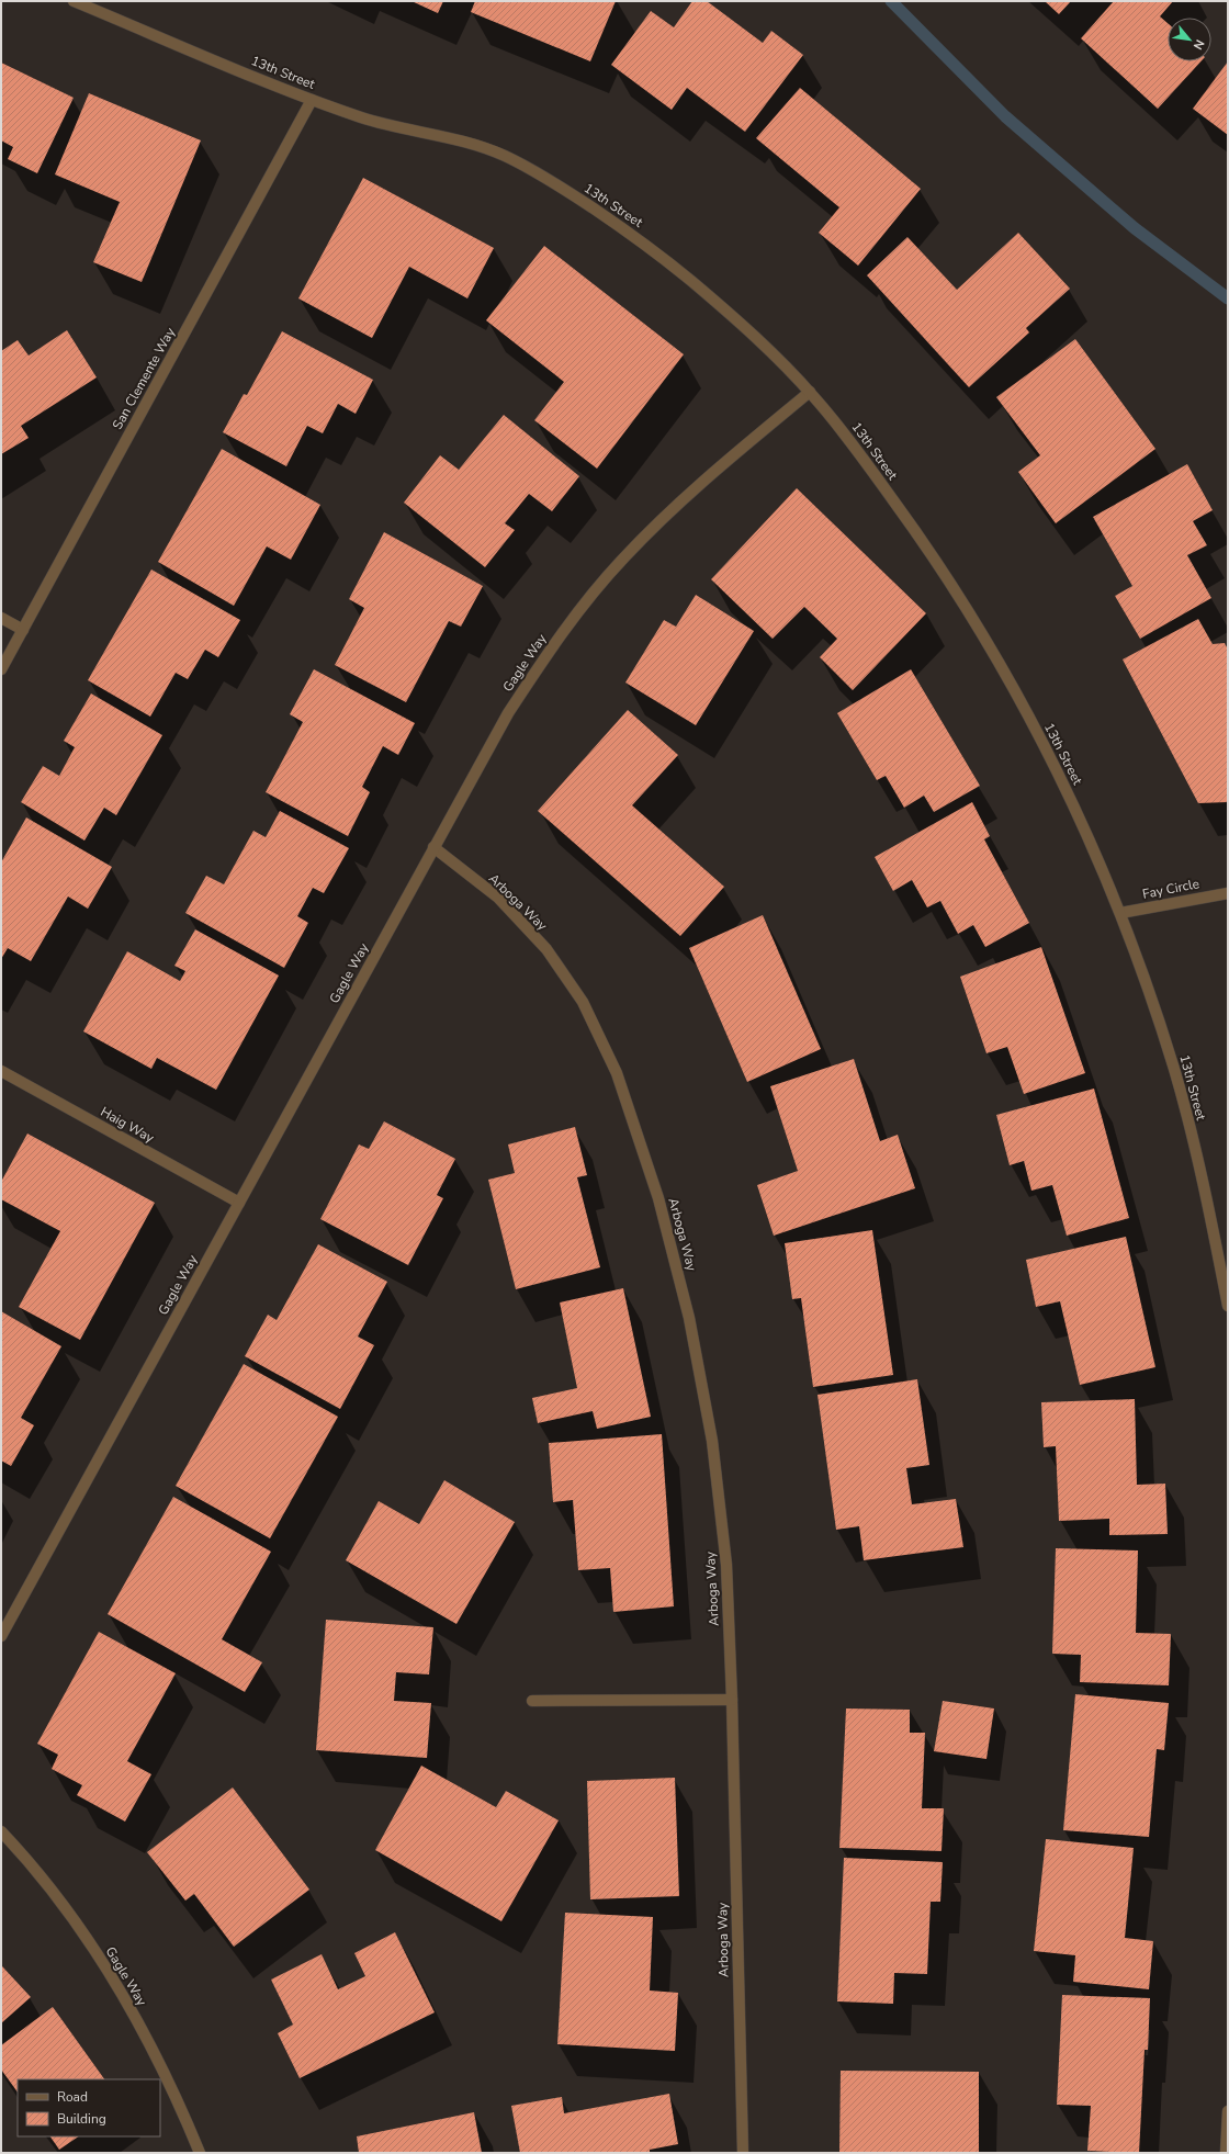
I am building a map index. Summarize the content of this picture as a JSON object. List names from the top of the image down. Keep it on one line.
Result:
{"streets":{"street":["13th Street","San Clemente Way","Gagle Way","Fay Circle","Arboga Way","Haig Way"]},"crossings":[["13th Street","San Clemente Way"],["13th Street","Gagle Way"],["13th Street","Fay Circle"],["Gagle Way","Arboga Way"],["Gagle Way","Haig Way"]],"legend":["Road","Building"],"north":"bottom right"}
